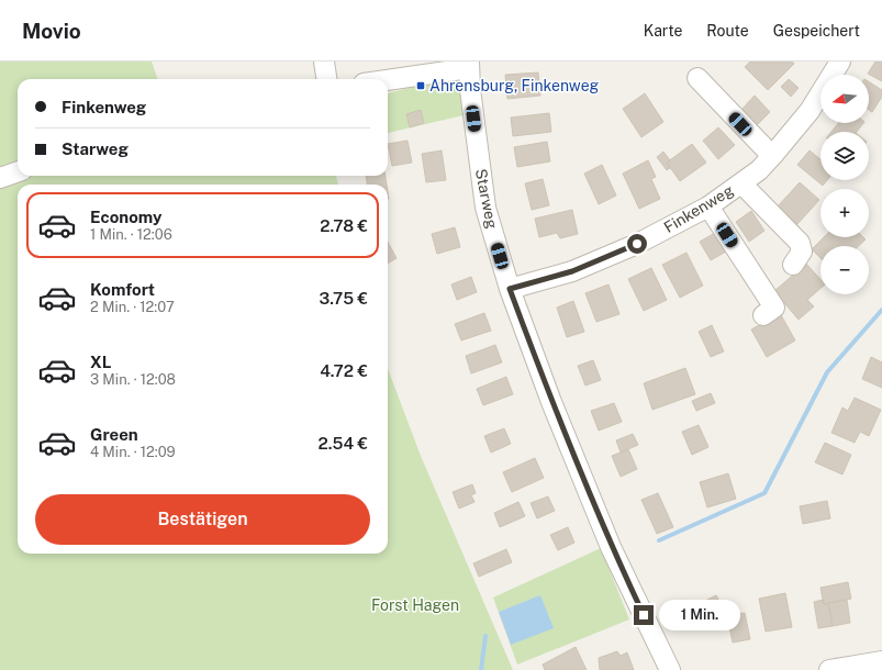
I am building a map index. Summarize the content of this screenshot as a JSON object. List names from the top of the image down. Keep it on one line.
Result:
{"streets":{"street":["Starweg","Finkenweg"]},"crossings":[["Starweg","Finkenweg"]],"parks":["Forst Hagen"],"places":{"transit":["Ahrensburg, Finkenweg"]},"north":"left","page":{"header":"Movio","nav":["Karte","Route","Gespeichert"],"map_buttons":["+","−"],"banner":["Finkenweg","Starweg"],"list":[{"name":"Economy","note":"1 Min. · 12:06","value":"2.78 €"},{"name":"Komfort","note":"2 Min. · 12:07","value":"3.75 €"},{"name":"XL","note":"3 Min. · 12:08","value":"4.72 €"},{"name":"Green","note":"4 Min. · 12:09","value":"2.54 €"}],"buttons":"Bestätigen","bubble":"1 Min."}}
